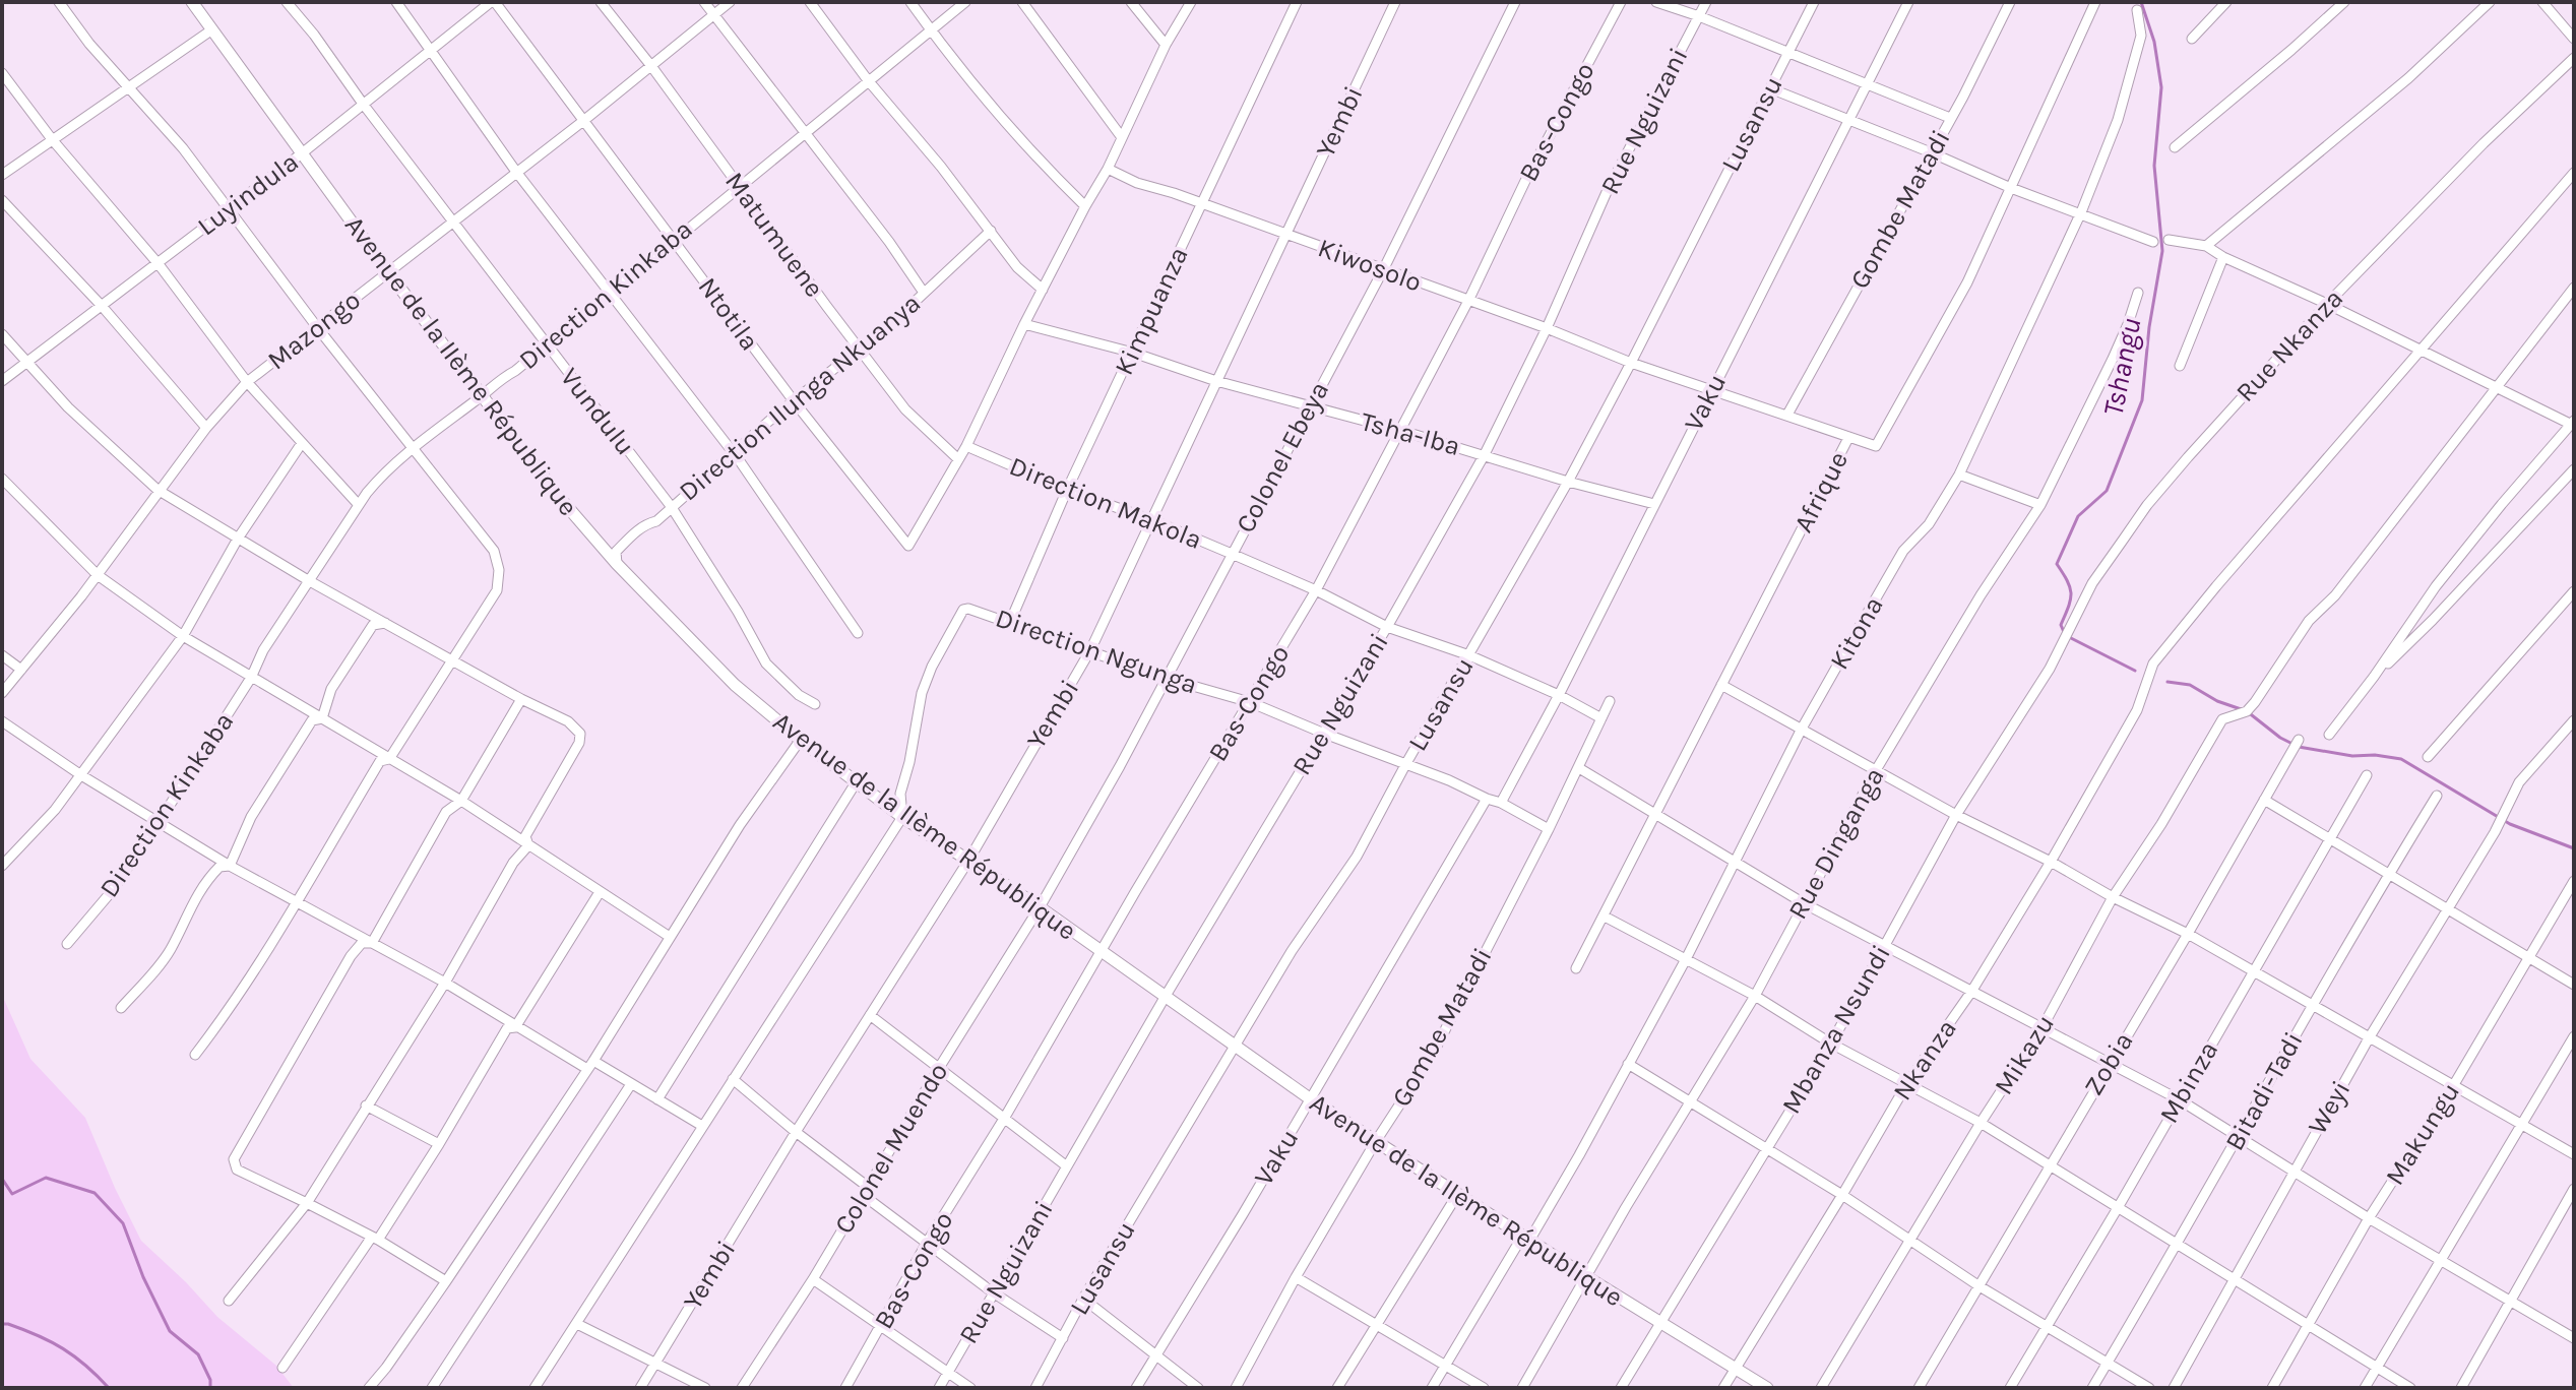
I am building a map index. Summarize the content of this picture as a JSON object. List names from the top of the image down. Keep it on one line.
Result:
{"streets":{"street":["Rue Nguizani","Yembi","Bas-Congo","Lusansu","Luyindula","Gombe Matadi","Matumuene","Kiwosolo","Direction Kinkaba","Kimpuanza","Ntotila","Mazongo","Rue Nkanza","Avenue de la IIème République","Direction Ilunga Nkuanya","Vaku","Vundulu","Tsha-Iba","Colonel Ebeya","Afrique","Direction Makola","Kitona","Direction Ngunga","Rue Dinganga","Mbanza Nsundi","Mikazu","Nkanza","Zobia","Mbinza","Bitadi-Tadi","Weyi","Makungu","Colonel Muendo"]},"crossings":[["Rue Nguizani","Kiwosolo"],["Rue Nguizani","Avenue de la IIème République"],["Rue Nguizani","Tsha-Iba"],["Rue Nguizani","Direction Makola"],["Rue Nguizani","Direction Ngunga"],["Yembi","Kiwosolo"],["Yembi","Avenue de la IIème République"],["Yembi","Tsha-Iba"],["Yembi","Direction Makola"],["Yembi","Direction Ngunga"],["Bas-Congo","Kiwosolo"],["Bas-Congo","Avenue de la IIème République"],["Bas-Congo","Tsha-Iba"],["Bas-Congo","Direction Makola"],["Bas-Congo","Direction Ngunga"],["Lusansu","Kiwosolo"],["Lusansu","Avenue de la IIème République"],["Lusansu","Tsha-Iba"],["Lusansu","Direction Makola"],["Lusansu","Direction Ngunga"],["Luyindula","Ntotila"],["Luyindula","Avenue de la IIème République"],["Luyindula","Vundulu"],["Gombe Matadi","Kiwosolo"],["Gombe Matadi","Avenue de la IIème République"],["Gombe Matadi","Direction Makola"],["Gombe Matadi","Direction Ngunga"],["Matumuene","Direction Kinkaba"],["Matumuene","Ntotila"],["Matumuene","Mazongo"],["Matumuene","Direction Ilunga Nkuanya"],["Kiwosolo","Kimpuanza"],["Kiwosolo","Vaku"],["Kiwosolo","Colonel Ebeya"],["Kiwosolo","Afrique"],["Direction Kinkaba","Ntotila"],["Direction Kinkaba","Avenue de la IIème République"],["Direction Kinkaba","Vundulu"],["Kimpuanza","Tsha-Iba"],["Kimpuanza","Direction Makola"],["Kimpuanza","Direction Ngunga"],["Ntotila","Mazongo"],["Ntotila","Direction Ilunga Nkuanya"],["Mazongo","Avenue de la IIème République"],["Mazongo","Vundulu"],["Rue Nkanza","Mbanza Nsundi"],["Avenue de la IIème République","Direction Ilunga Nkuanya"],["Avenue de la IIème République","Vaku"],["Avenue de la IIème République","Colonel Ebeya"],["Avenue de la IIème République","Kitona"],["Avenue de la IIème République","Direction Ngunga"],["Avenue de la IIème République","Rue Dinganga"],["Avenue de la IIème République","Mbanza Nsundi"],["Avenue de la IIème République","Nkanza"],["Avenue de la IIème République","Colonel Muendo"],["Direction Ilunga Nkuanya","Vundulu"],["Vaku","Tsha-Iba"],["Vaku","Direction Makola"],["Vaku","Direction Ngunga"],["Tsha-Iba","Colonel Ebeya"],["Colonel Ebeya","Direction Makola"],["Colonel Ebeya","Direction Ngunga"],["Colonel Ebeya","Colonel Muendo"]],"water":["Tshangu"]}
